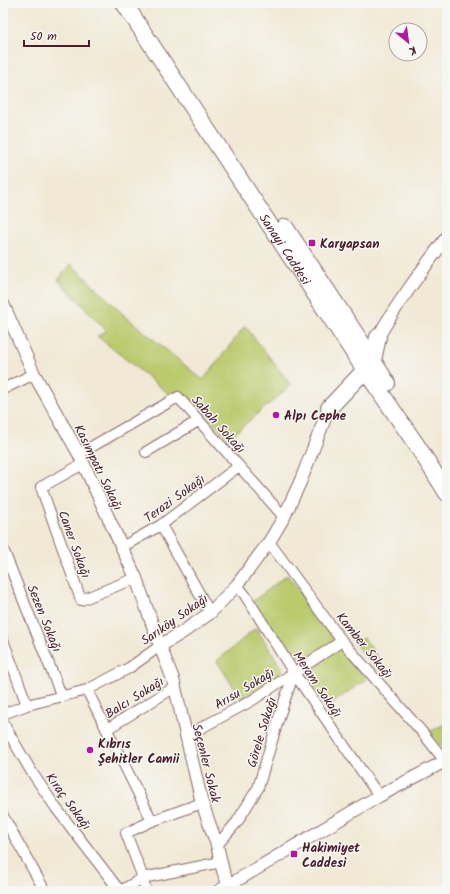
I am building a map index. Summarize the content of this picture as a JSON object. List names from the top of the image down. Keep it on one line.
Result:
{"streets":{"main road":["Sanayi Caddesi"],"street":["Sabah Sokağı","Kasımpatı Sokağı","Terazi Sokağı","Caner Sokağı","Sezen Sokağı","Sarıköy Sokağı","Kamber Sokağı","Meram Sokağı","Arısu Sokağı","Balcı Sokağı","Görele Sokağı","Seçenler Sokak","Kıraç Sokağı"]},"crossings":[["Sabah Sokağı","Kasımpatı Sokağı"],["Sabah Sokağı","Terazi Sokağı"],["Sabah Sokağı","Caner Sokağı"],["Sabah Sokağı","Sarıköy Sokağı"],["Kasımpatı Sokağı","Terazi Sokağı"],["Kasımpatı Sokağı","Caner Sokağı"],["Kasımpatı Sokağı","Sarıköy Sokağı"],["Kasımpatı Sokağı","Seçenler Sokak"],["Sezen Sokağı","Sarıköy Sokağı"],["Sarıköy Sokağı","Kamber Sokağı"],["Sarıköy Sokağı","Meram Sokağı"],["Sarıköy Sokağı","Seçenler Sokak"],["Meram Sokağı","Arısu Sokağı"],["Meram Sokağı","Görele Sokağı"],["Arısu Sokağı","Görele Sokağı"],["Arısu Sokağı","Seçenler Sokak"],["Balcı Sokağı","Seçenler Sokak"],["Görele Sokağı","Seçenler Sokak"]],"places":{"transit":["Karyapsan","Hakimiyet Caddesi"],"other":["Alpı Cephe","Kıbrıs Şehitler Camii"]},"scale_bar":"50 m","north":"bottom right"}
